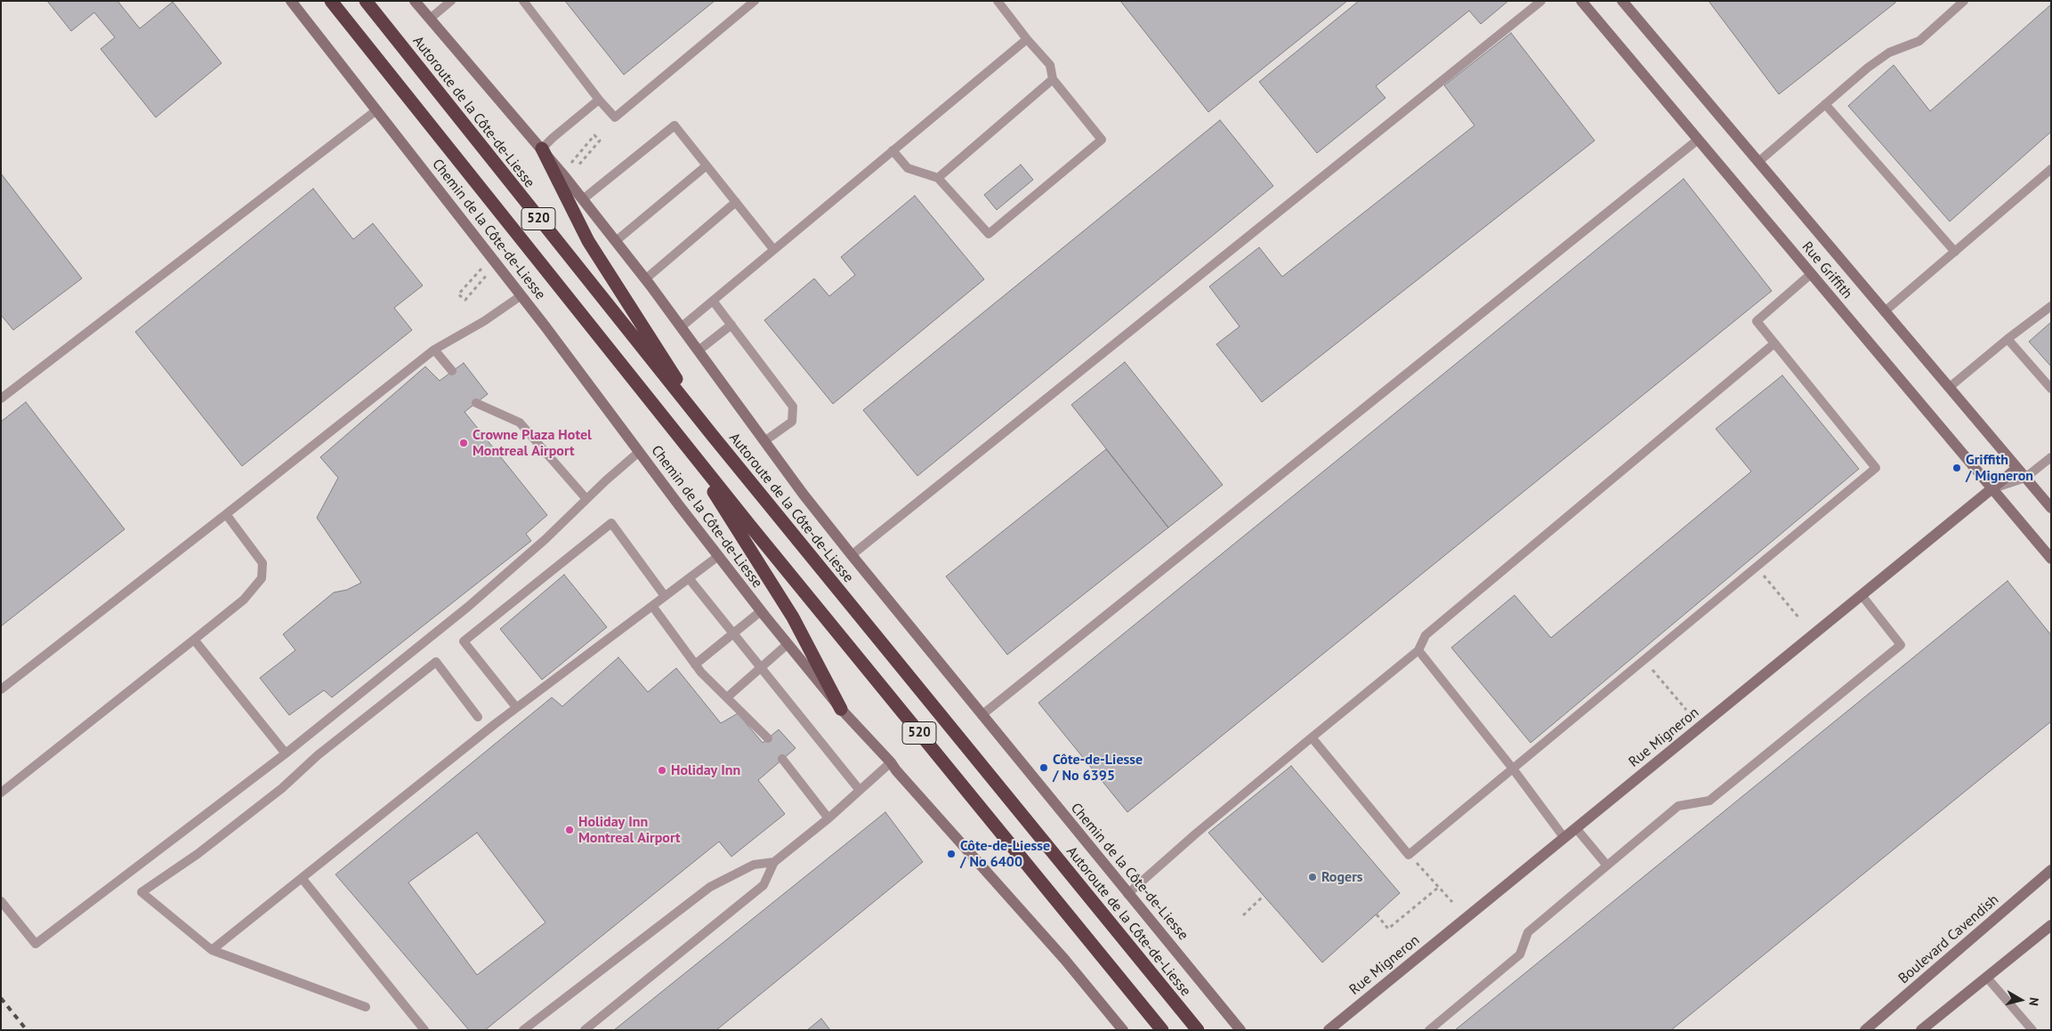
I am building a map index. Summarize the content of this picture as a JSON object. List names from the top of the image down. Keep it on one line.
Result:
{"streets":{"highway":["Autoroute de la Côte-de-Liesse","520"],"main road":["Chemin de la Côte-de-Liesse","Rue Griffith","Rue Migneron","Boulevard Cavendish"]},"crossings":[["Rue Griffith","Rue Migneron"]],"places":["Crowne Plaza Hotel Montreal Airport","Griffith / Migneron","Côte-de-Liesse / No 6395","Holiday Inn","Holiday Inn Montreal Airport","Côte-de-Liesse / No 6400","Rogers"],"north":"right"}
